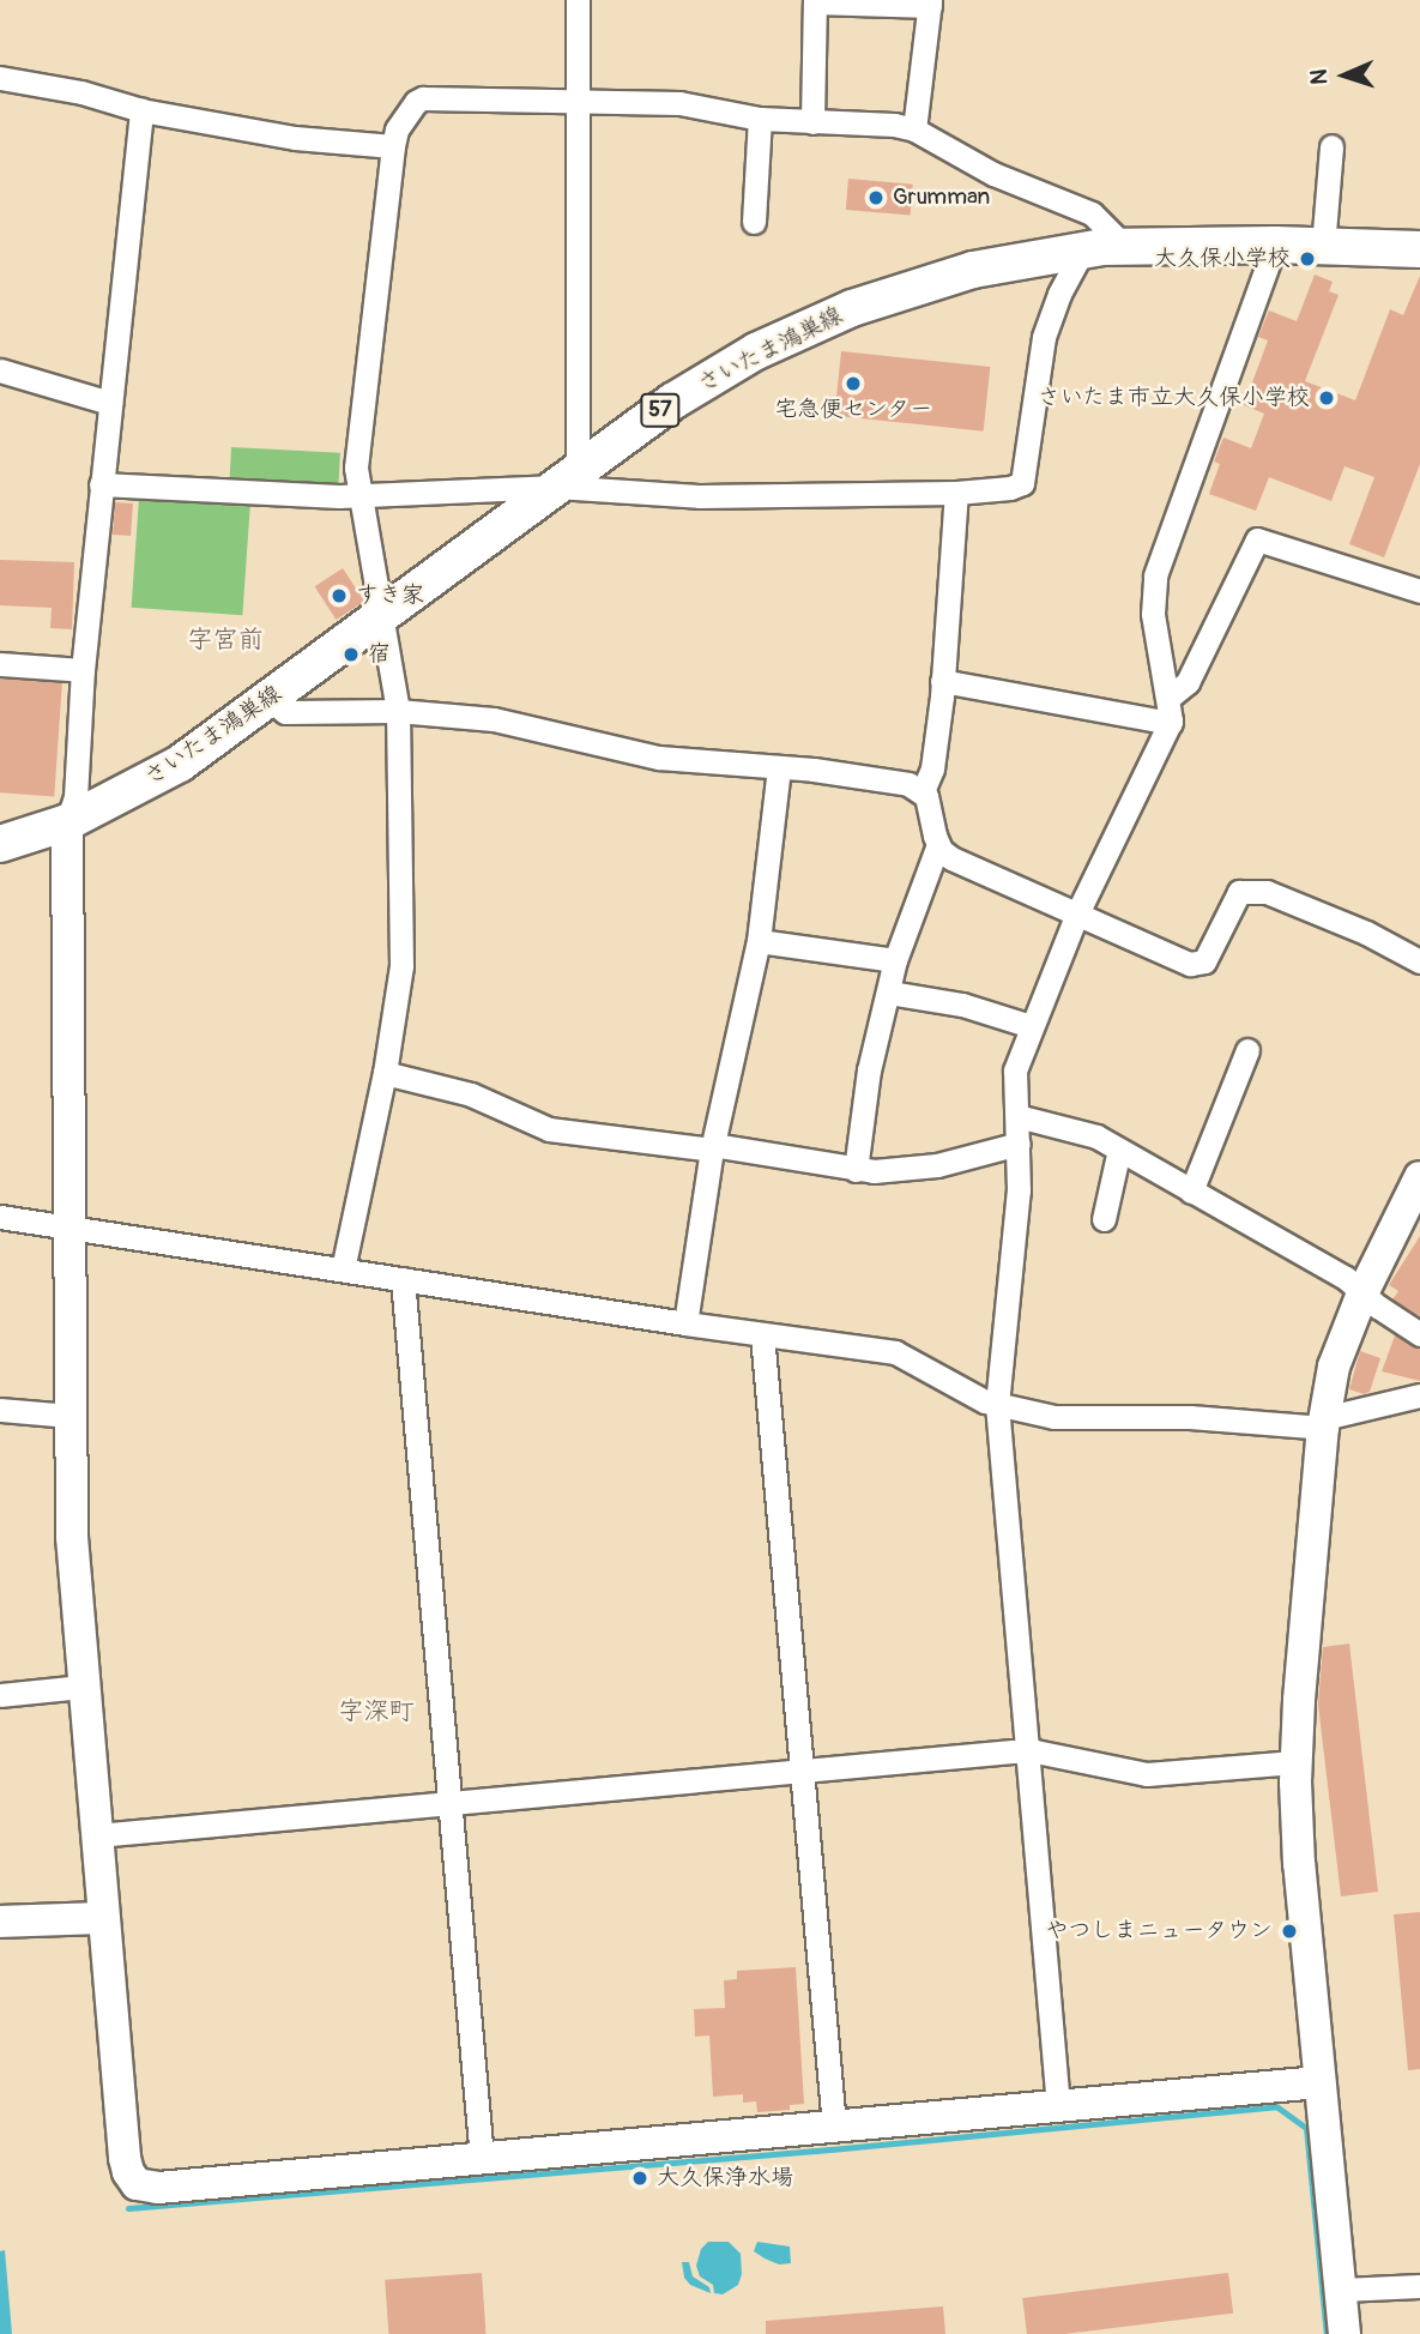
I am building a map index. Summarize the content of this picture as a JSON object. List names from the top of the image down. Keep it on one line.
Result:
{"streets":{"main road":["さいたま鴻巣線","57"]},"districts":["字宮前","字深町"],"places":["Grumman","大久保小学校","宅急便センター","さいたま市立大久保小学校","すき家","宿","やつしまニュータウン","大久保浄水場"],"north":"left"}
